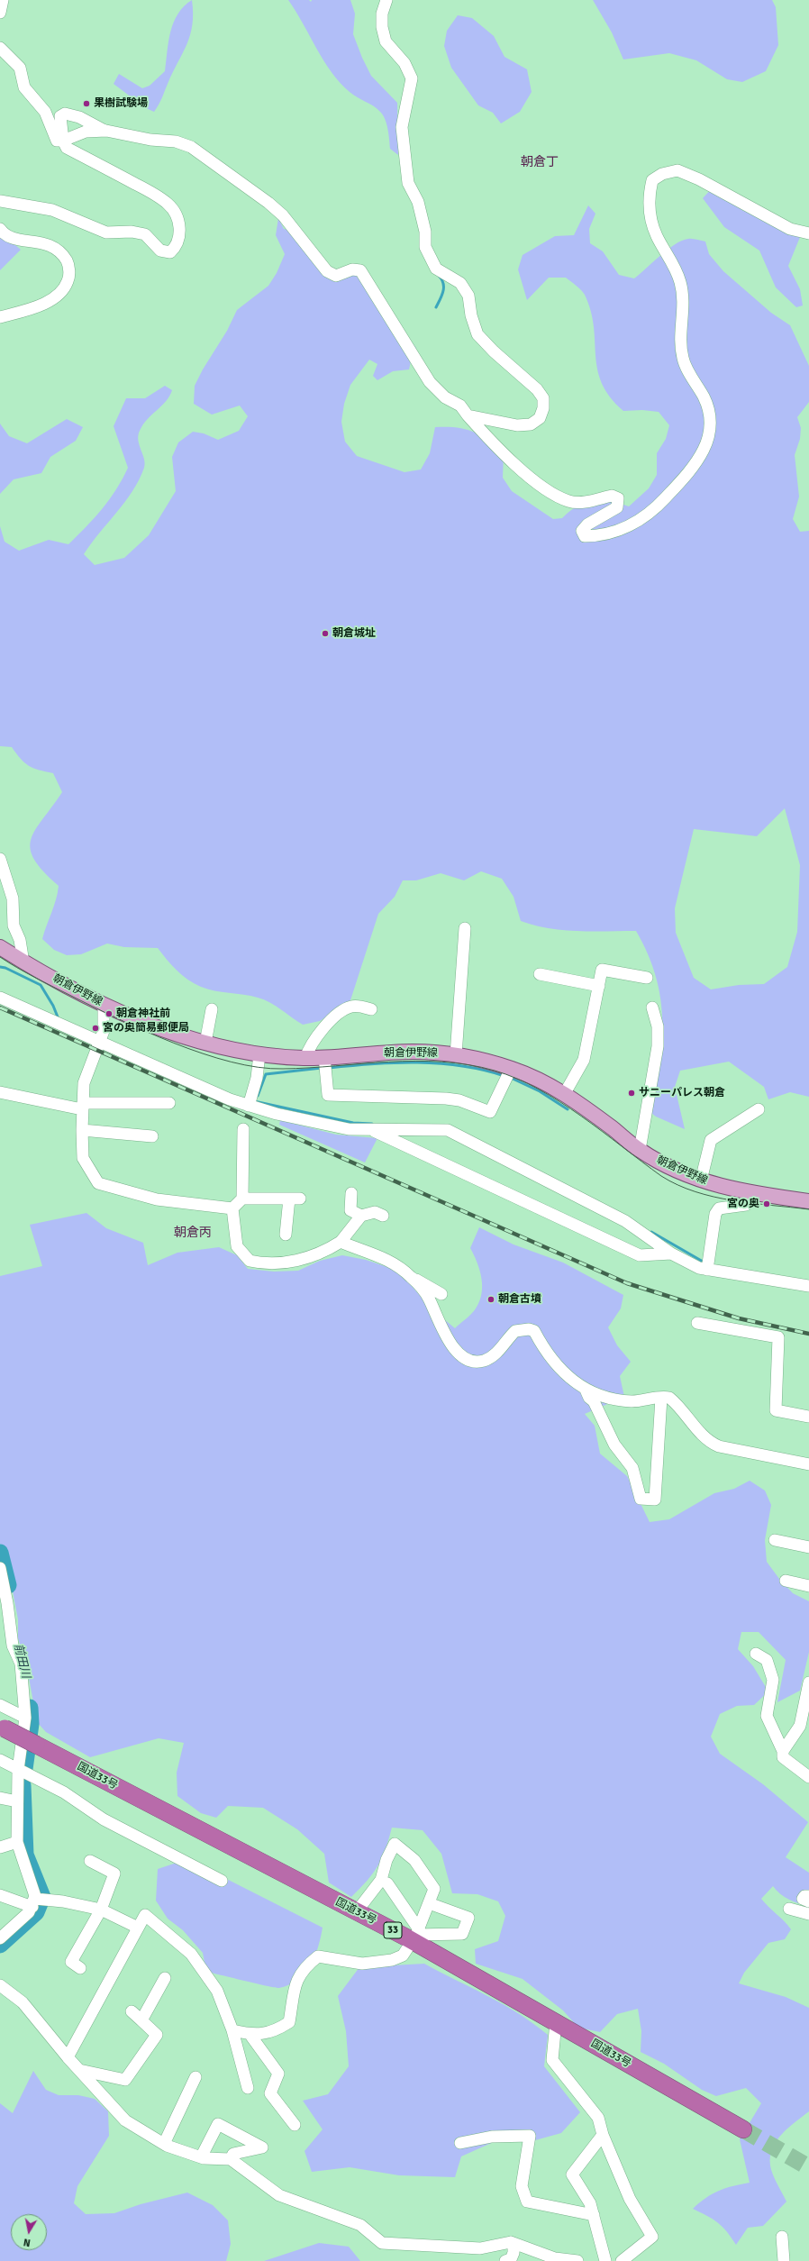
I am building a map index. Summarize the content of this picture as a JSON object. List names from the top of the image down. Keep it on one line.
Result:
{"streets":{"highway":["国道33号","33"],"main road":["朝倉伊野線"]},"districts":["朝倉丁","朝倉丙"],"water":["前田川"],"places":["果樹試験場","朝倉城址","朝倉神社前","宮の奥簡易郵便局","サニーパレス朝倉","宮の奥","朝倉古墳"],"north":"bottom"}
